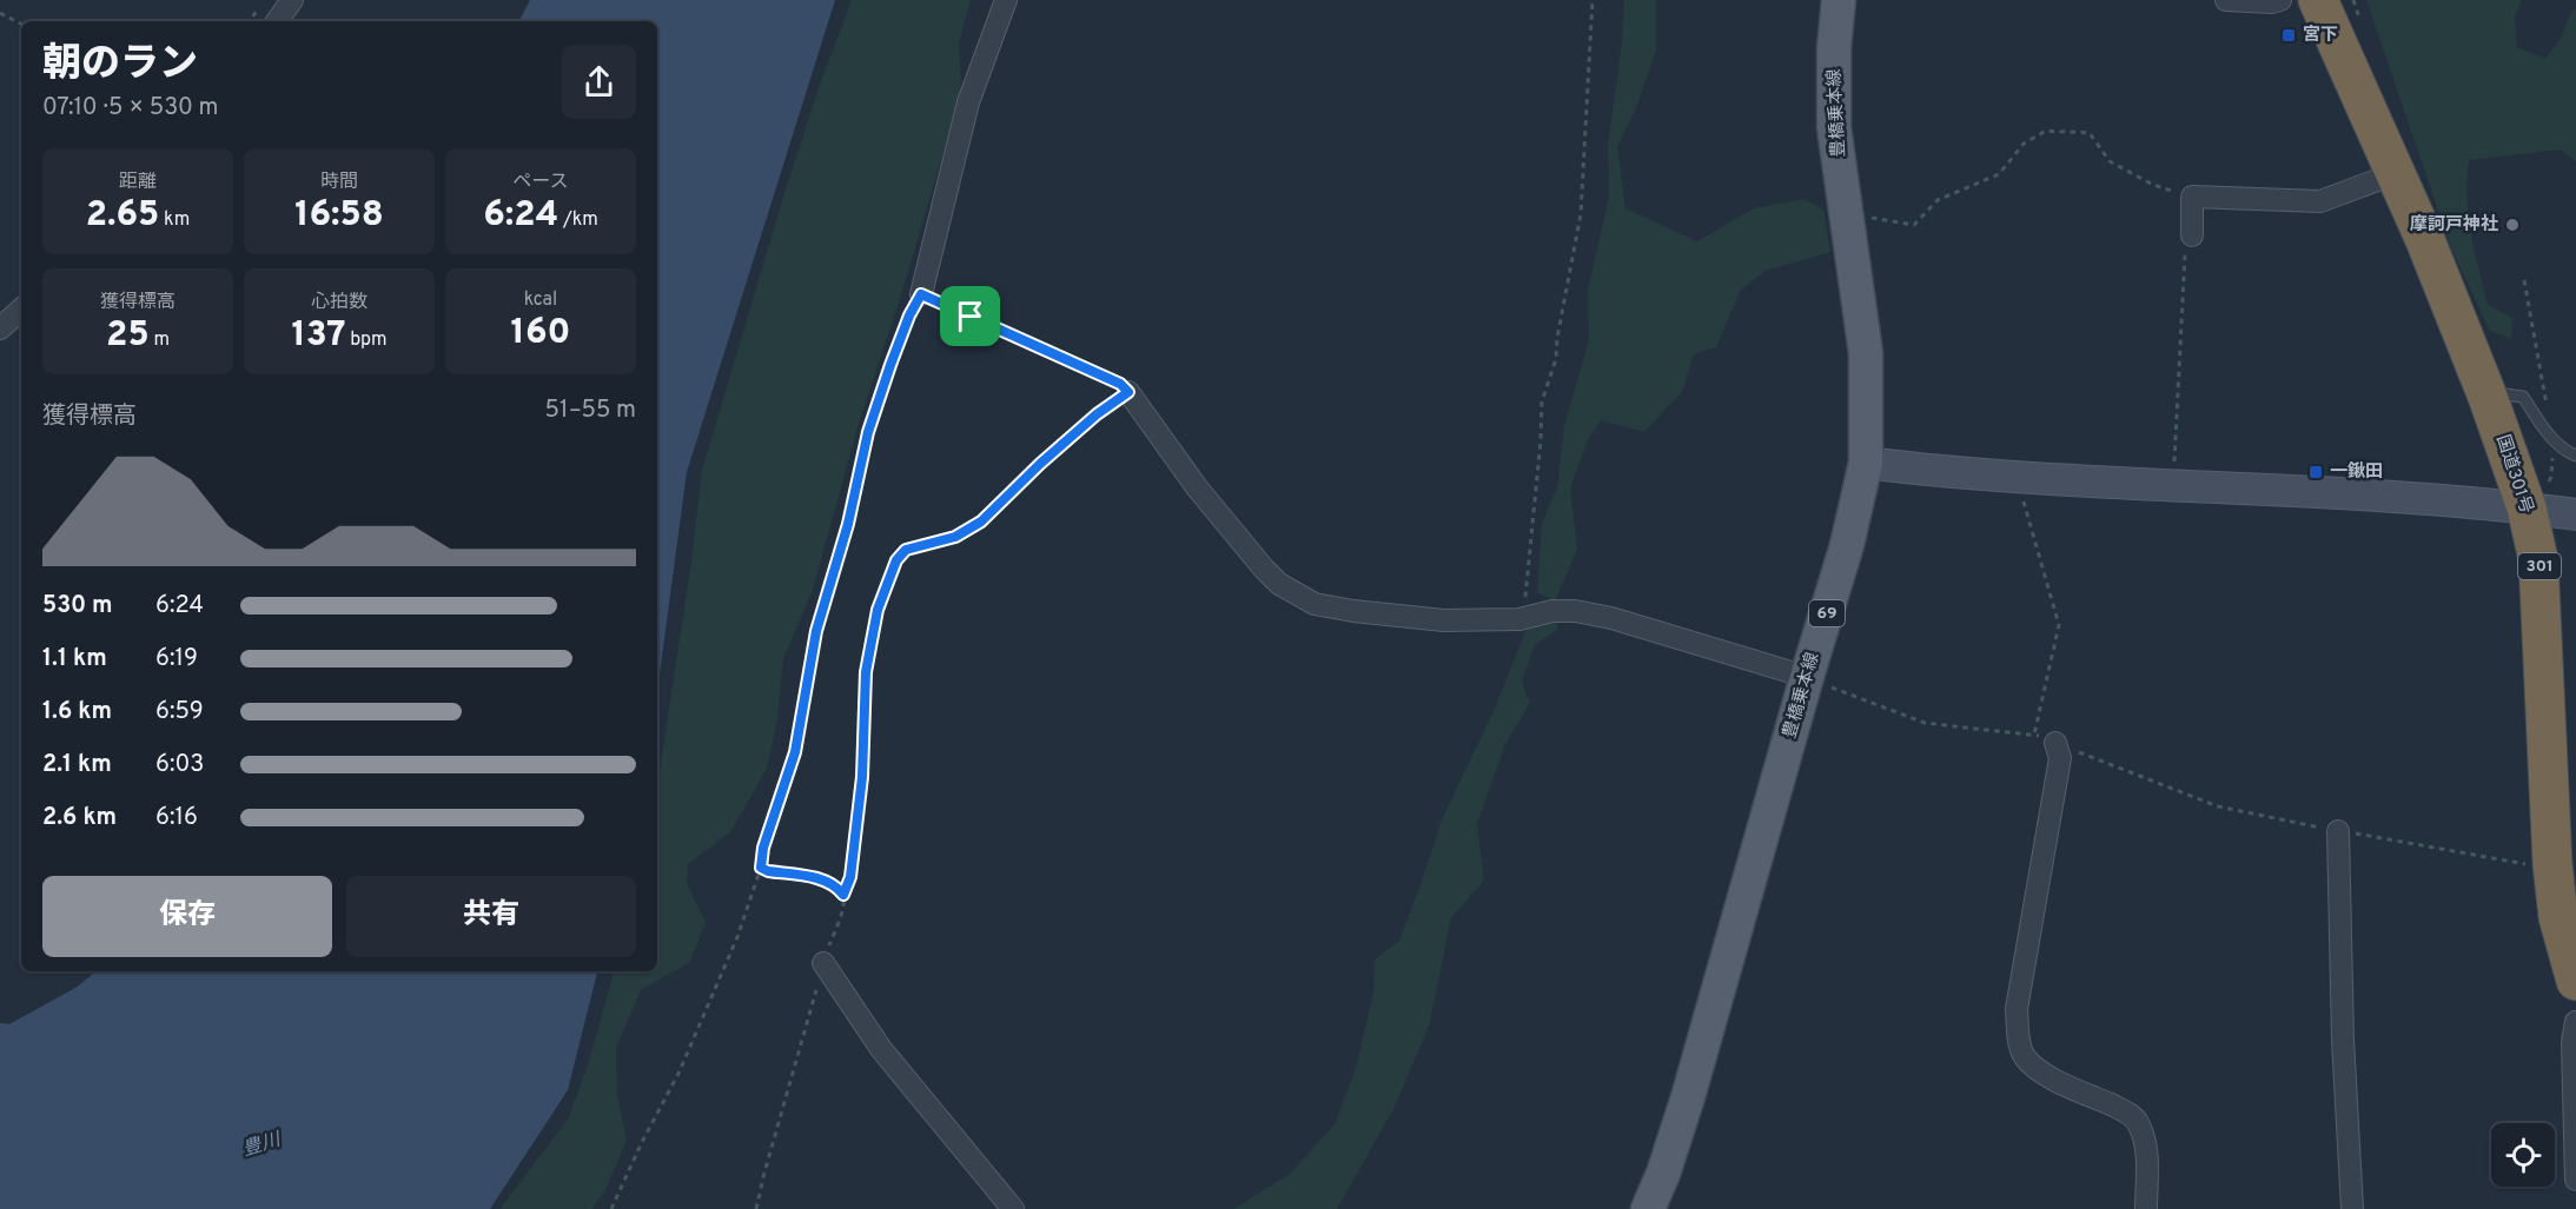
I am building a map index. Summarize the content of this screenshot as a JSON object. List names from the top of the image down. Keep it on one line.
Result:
{"streets":{"highway":["国道301号","301"],"main road":["豊橋乗本線","69"]},"water":["豊川"],"places":{"transit":["宮下","一鍬田"],"other":["摩訶戸神社"]},"page":{"heading":["朝のラン","07:10 · 5 × 530 m"],"stats":[["距離","2.65 km"],["時間","16:58"],["ペース","6:24 /km"],["獲得標高","25 m"],["心拍数","137 bpm"],["kcal","160"]],"chart":["獲得標高","51–55 m"],"list":[{"name":"530 m","note":"6:24"},{"name":"1.1 km","note":"6:19"},{"name":"1.6 km","note":"6:59"},{"name":"2.1 km","note":"6:03"},{"name":"2.6 km","note":"6:16"}],"buttons":["保存","共有"]}}
